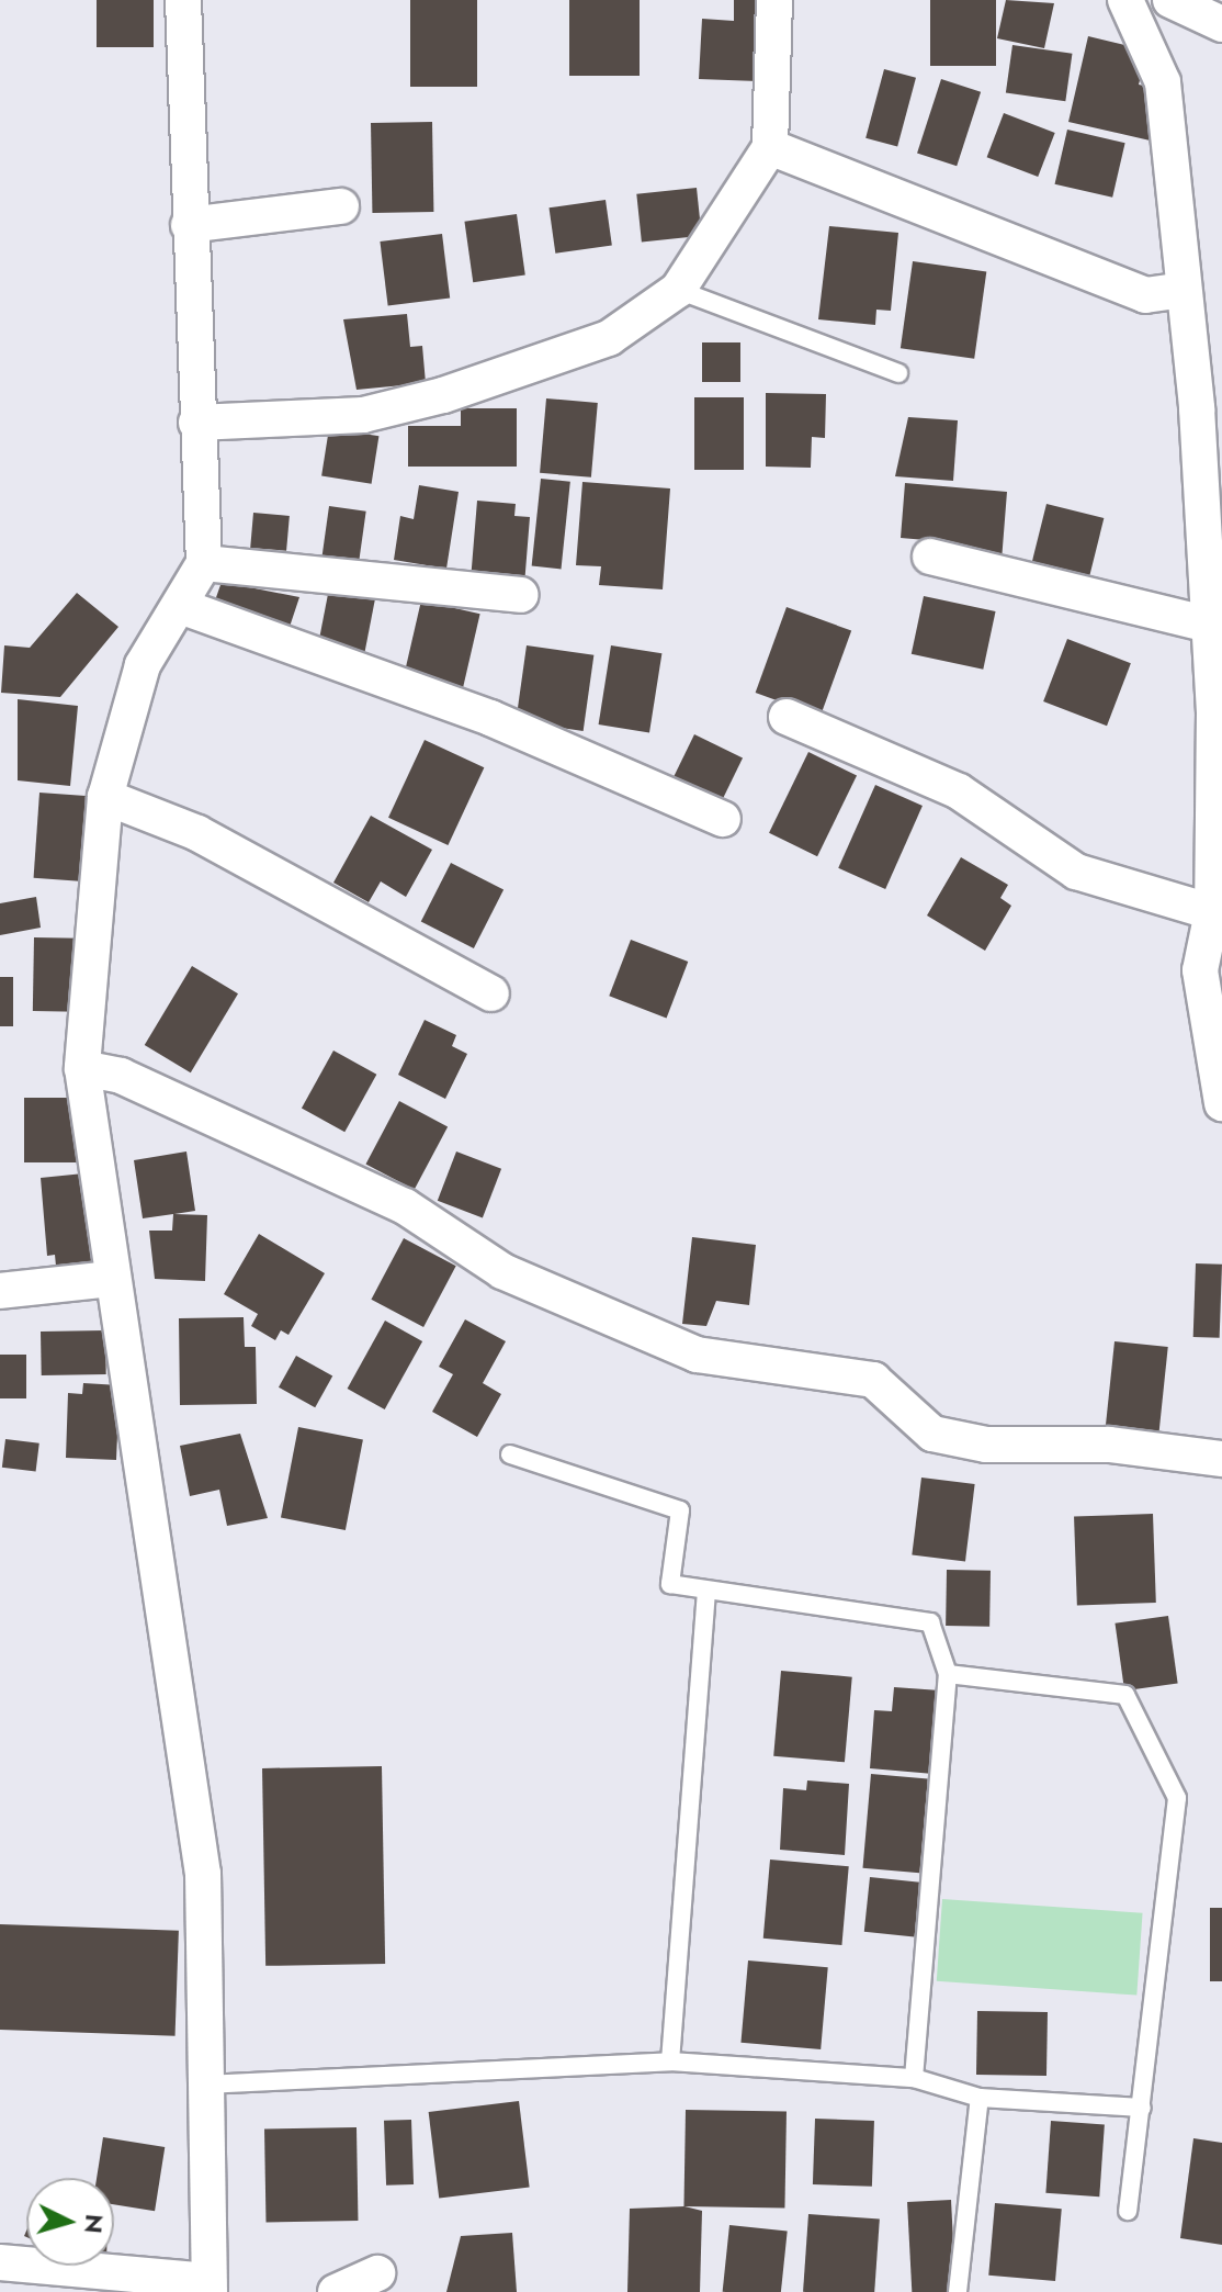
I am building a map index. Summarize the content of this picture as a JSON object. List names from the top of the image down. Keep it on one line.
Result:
{"north":"right"}
